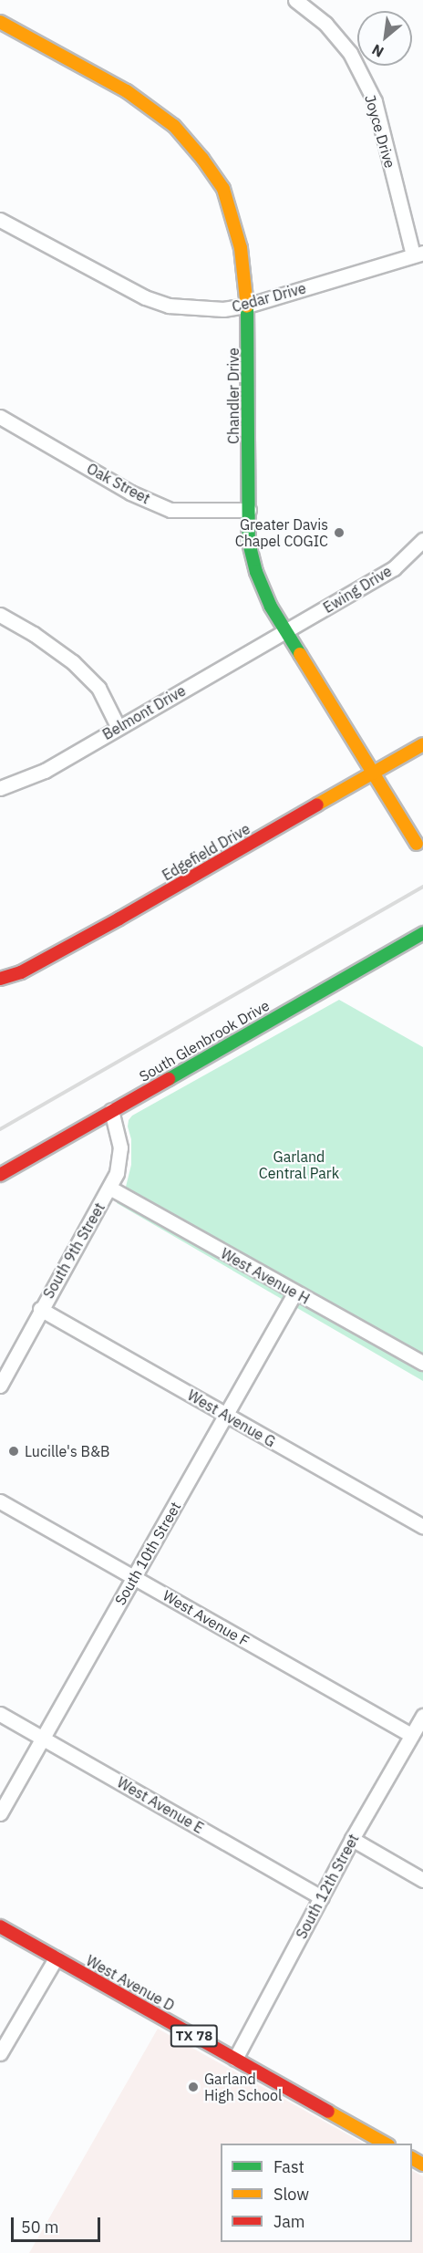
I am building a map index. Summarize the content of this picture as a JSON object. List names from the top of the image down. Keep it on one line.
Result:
{"streets":{"street":["Joyce Drive","Cedar Drive","Chandler Drive","Oak Street","Ewing Drive","Belmont Drive","Edgefield Drive","South Glenbrook Drive","South 9th Street","West Avenue H","West Avenue G","South 10th Street","West Avenue F","West Avenue E","South 12th Street","West Avenue D","TX 78"]},"crossings":[["Joyce Drive","Cedar Drive"],["Cedar Drive","Chandler Drive"],["Chandler Drive","Oak Street"],["Chandler Drive","Ewing Drive"],["Chandler Drive","Belmont Drive"],["Chandler Drive","Edgefield Drive"],["Ewing Drive","Belmont Drive"],["South Glenbrook Drive","South 9th Street"],["South 9th Street","West Avenue H"],["South 9th Street","West Avenue G"],["West Avenue H","South 10th Street"],["West Avenue G","South 10th Street"],["South 10th Street","West Avenue F"],["South 10th Street","West Avenue E"],["West Avenue F","South 12th Street"],["West Avenue E","South 12th Street"],["South 12th Street","West Avenue D"]],"parks":["Garland Central Park"],"places":["Greater Davis Chapel COGIC","Lucille's B&B","Garland High School"],"legend":["Fast","Slow","Jam"],"scale_bar":"50 m","north":"bottom left"}
